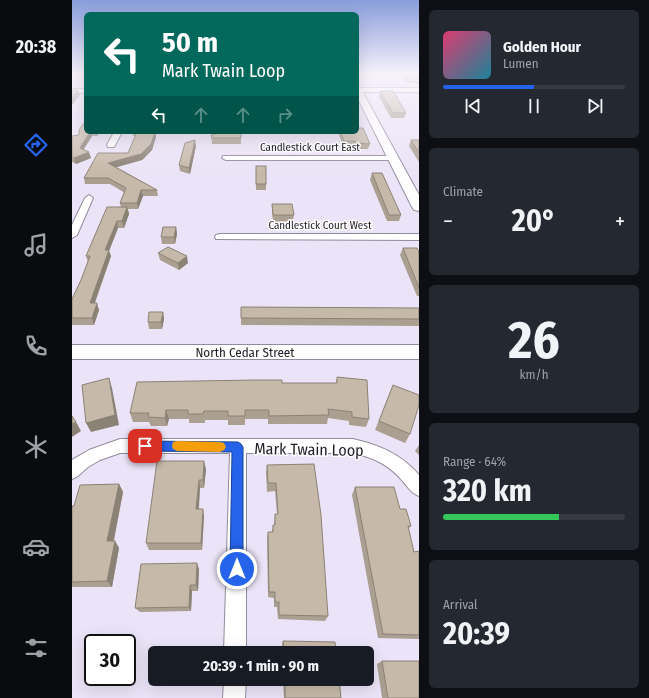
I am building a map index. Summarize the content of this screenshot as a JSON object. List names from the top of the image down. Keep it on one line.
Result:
{"streets":{"street":["Candlestick Court East","Candlestick Court West","North Cedar Street","Mark Twain Loop"]},"page":{"tabs":"20:38","turn":["50 m","Mark Twain Loop"],"song":["Golden Hour","Lumen"],"tile":["Climate",["26","km/h"],["Range · 64%","320 km"],["Arrival","20:39"]],"heat":["−","20°","+"],"limit":"30","trip":"20:39 · 1 min · 90 m"}}
